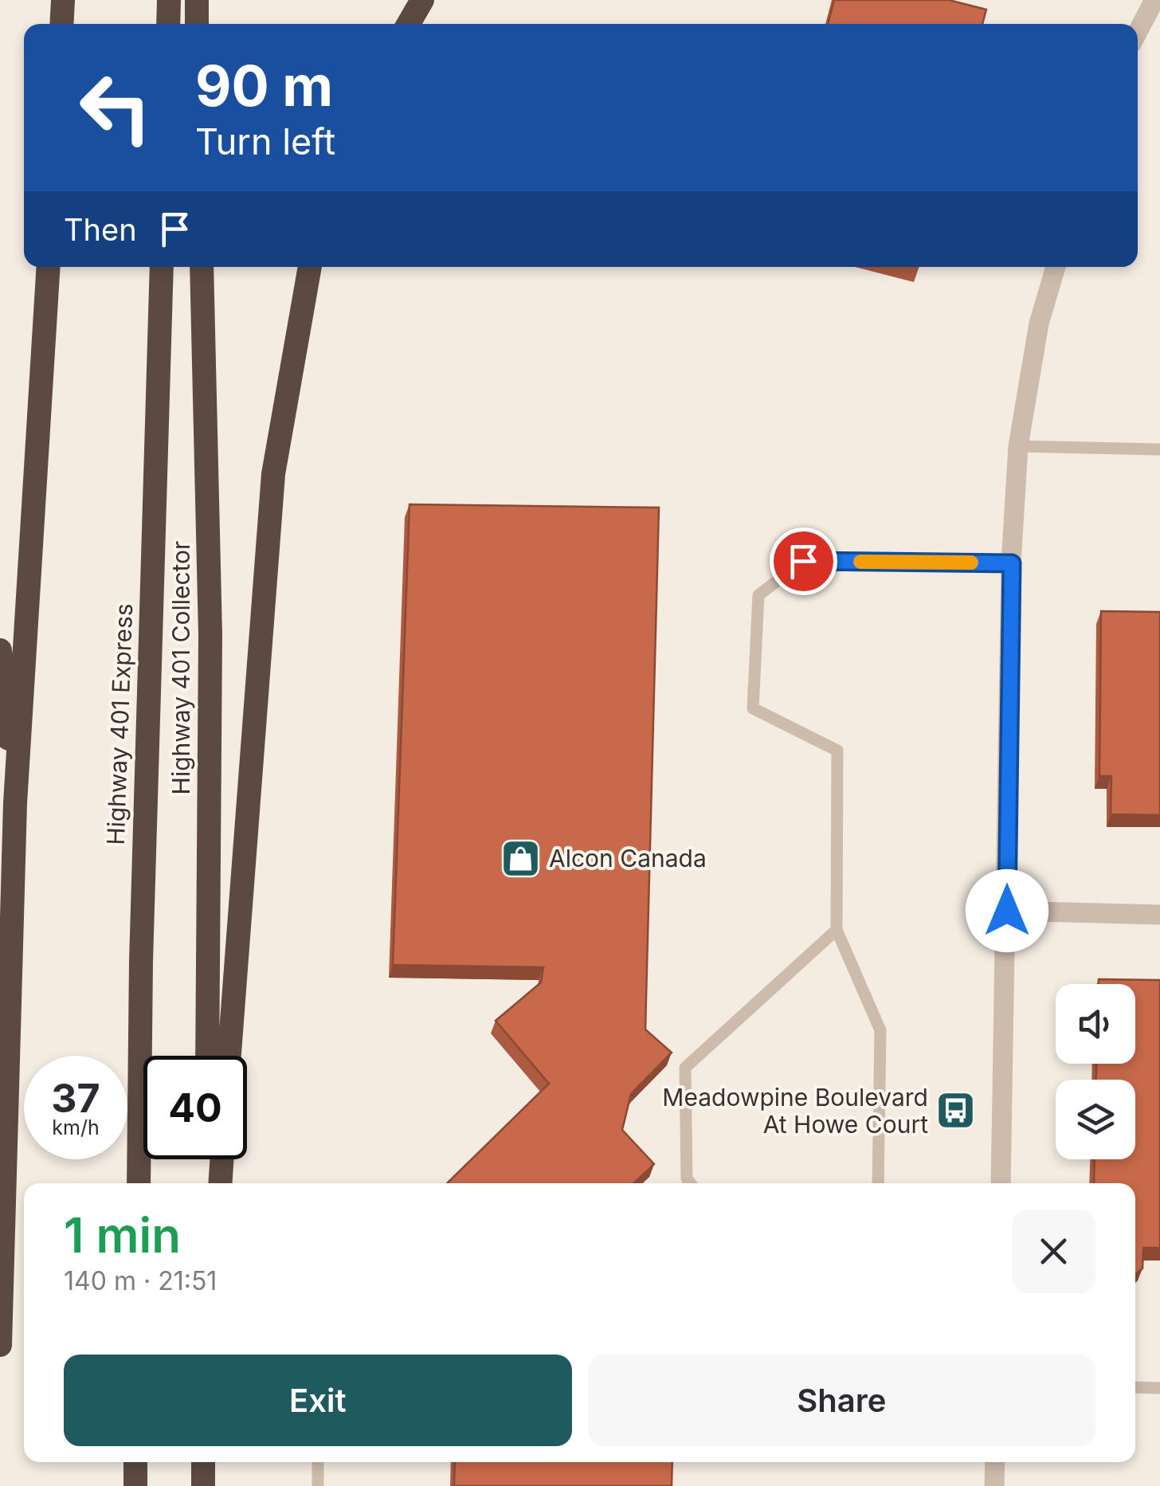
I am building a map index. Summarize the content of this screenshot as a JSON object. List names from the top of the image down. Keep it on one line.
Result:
{"streets":{"highway":["Highway 401 Collector","Highway 401 Express"]},"places":{"shop":["Alcon Canada"],"bus stop":["Meadowpine Boulevard At Howe Court"]},"page":{"turn":["90 m","Turn left"],"then":"Then","speed":"37 km/h","limit":"40","heading":["1 min","140 m · 21:51"],"buttons":["Exit","Share"]}}
